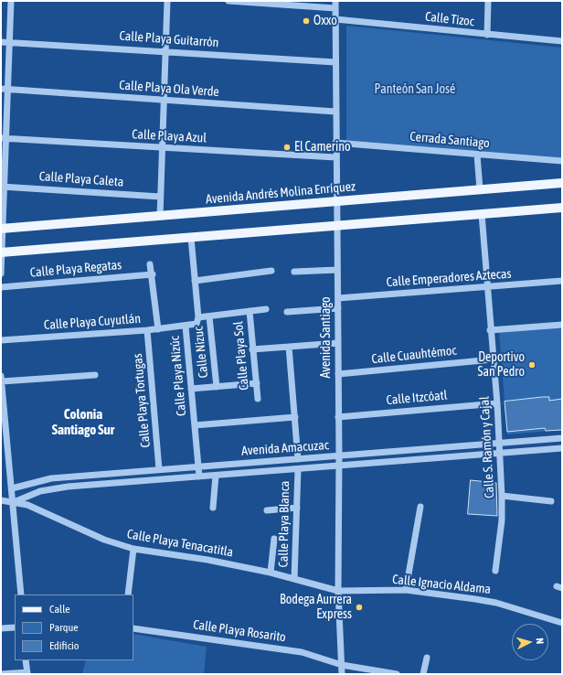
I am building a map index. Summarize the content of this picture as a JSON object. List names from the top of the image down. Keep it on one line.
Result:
{"streets":{"main road":["Avenida Andrés Molina Enríquez"],"street":["Calle Tizoc","Calle Playa Guitarrón","Calle Playa Ola Verde","Calle Playa Azul","Cerrada Santiago","Calle Playa Caleta","Calle Playa Regatas","Calle Emperadores Aztecas","Calle Playa Cuyutlán","Avenida Santiago","Calle Nizuc","Calle Cuauhtémoc","Calle Playa Sol","Calle Playa Nizúc","Calle Itzcóatl","Calle Playa Tortugas","Calle S. Ramón y Cajal","Avenida Amacuzac","Calle Playa Blanca","Calle Playa Tenacatitla","Calle Ignacio Aldama","Calle Playa Rosarito"]},"crossings":[["Calle Tizoc","Avenida Santiago"],["Calle Playa Guitarrón","Avenida Santiago"],["Calle Playa Ola Verde","Avenida Santiago"],["Calle Playa Azul","Avenida Santiago"],["Cerrada Santiago","Avenida Santiago"],["Avenida Andrés Molina Enríquez","Avenida Santiago"],["Calle Emperadores Aztecas","Avenida Santiago"],["Calle Emperadores Aztecas","Calle S. Ramón y Cajal"],["Calle Playa Cuyutlán","Calle Playa Nizúc"],["Calle Playa Cuyutlán","Calle Playa Tortugas"],["Avenida Santiago","Calle Cuauhtémoc"],["Avenida Santiago","Calle Itzcóatl"],["Avenida Santiago","Avenida Amacuzac"],["Avenida Santiago","Calle Playa Tenacatitla"],["Avenida Santiago","Calle Ignacio Aldama"],["Avenida Santiago","Calle Playa Rosarito"],["Calle Cuauhtémoc","Calle S. Ramón y Cajal"],["Calle Playa Nizúc","Avenida Amacuzac"],["Calle Itzcóatl","Calle S. Ramón y Cajal"],["Calle Playa Tortugas","Avenida Amacuzac"],["Calle S. Ramón y Cajal","Avenida Amacuzac"],["Avenida Amacuzac","Calle Playa Blanca"],["Avenida Amacuzac","Calle Playa Tenacatitla"],["Calle Playa Blanca","Calle Playa Tenacatitla"],["Calle Playa Tenacatitla","Calle Ignacio Aldama"]],"districts":["Colonia Santiago Sur"],"parks":["Panteón San José"],"places":["Oxxo","El Camerino","Deportivo San Pedro","Bodega Aurrera Express"],"legend":["Calle","Parque","Edificio"],"north":"right"}
